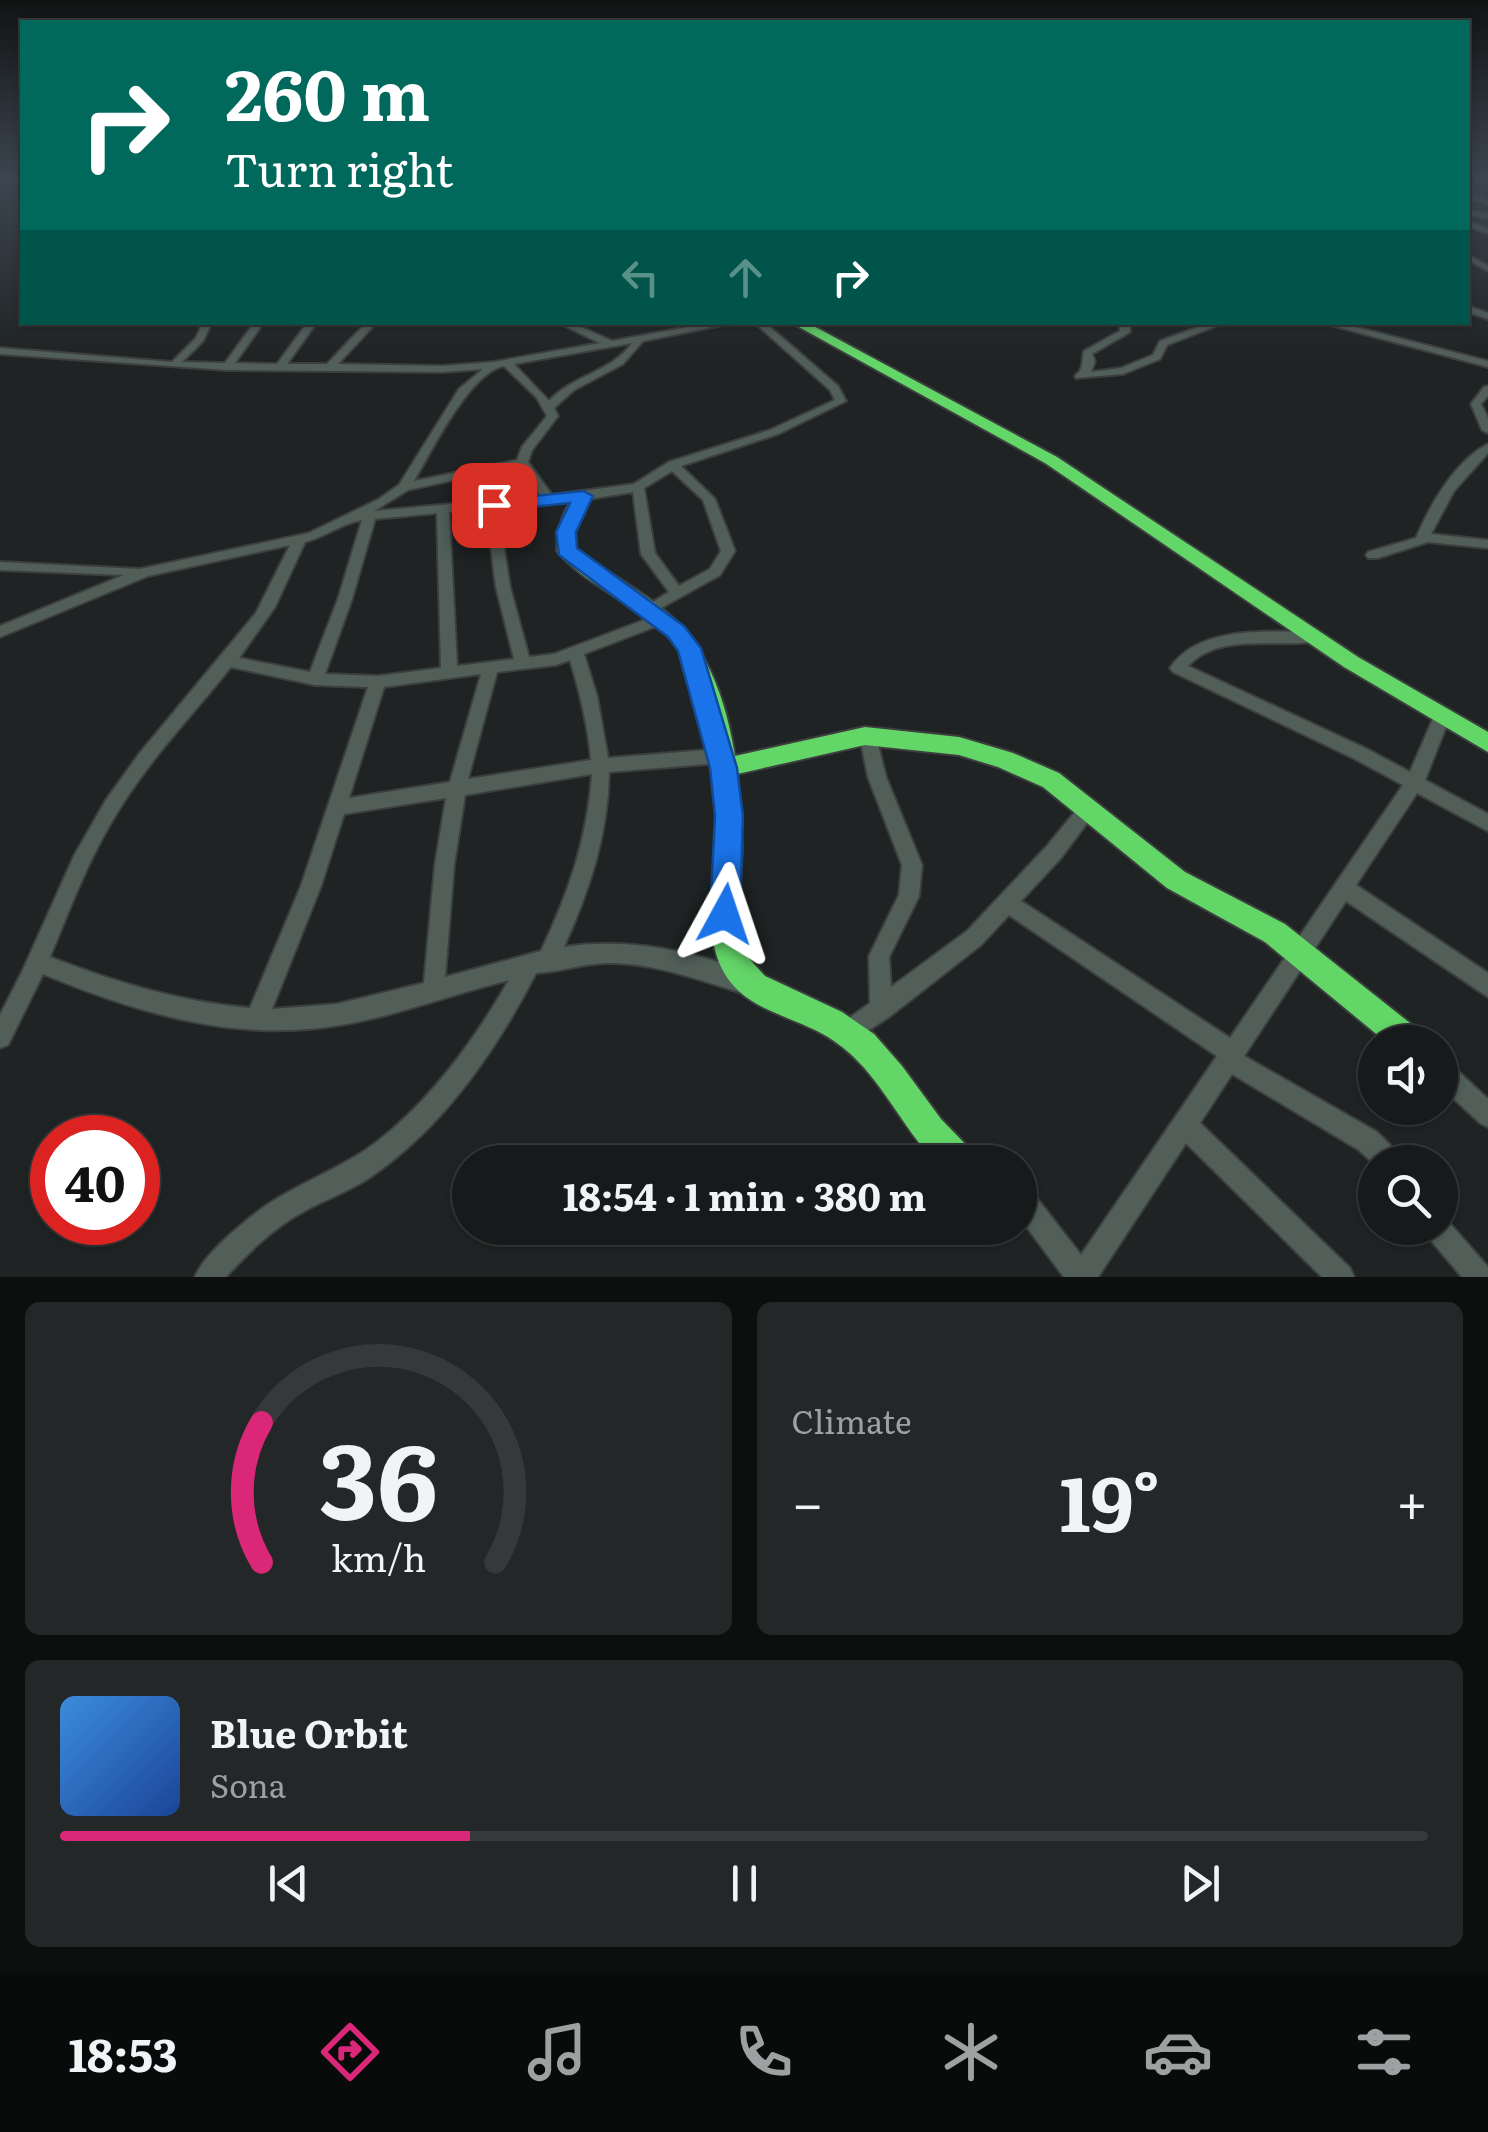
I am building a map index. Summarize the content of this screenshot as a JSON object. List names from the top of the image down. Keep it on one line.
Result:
{"page":{"turn":["260 m","Turn right"],"limit":"40","trip":"18:54 · 1 min · 380 m","tile":"Climate","heat":["−","19°","+"],"song":["Blue Orbit","Sona"],"tabs":"18:53","gauge":["36","km/h"]}}
